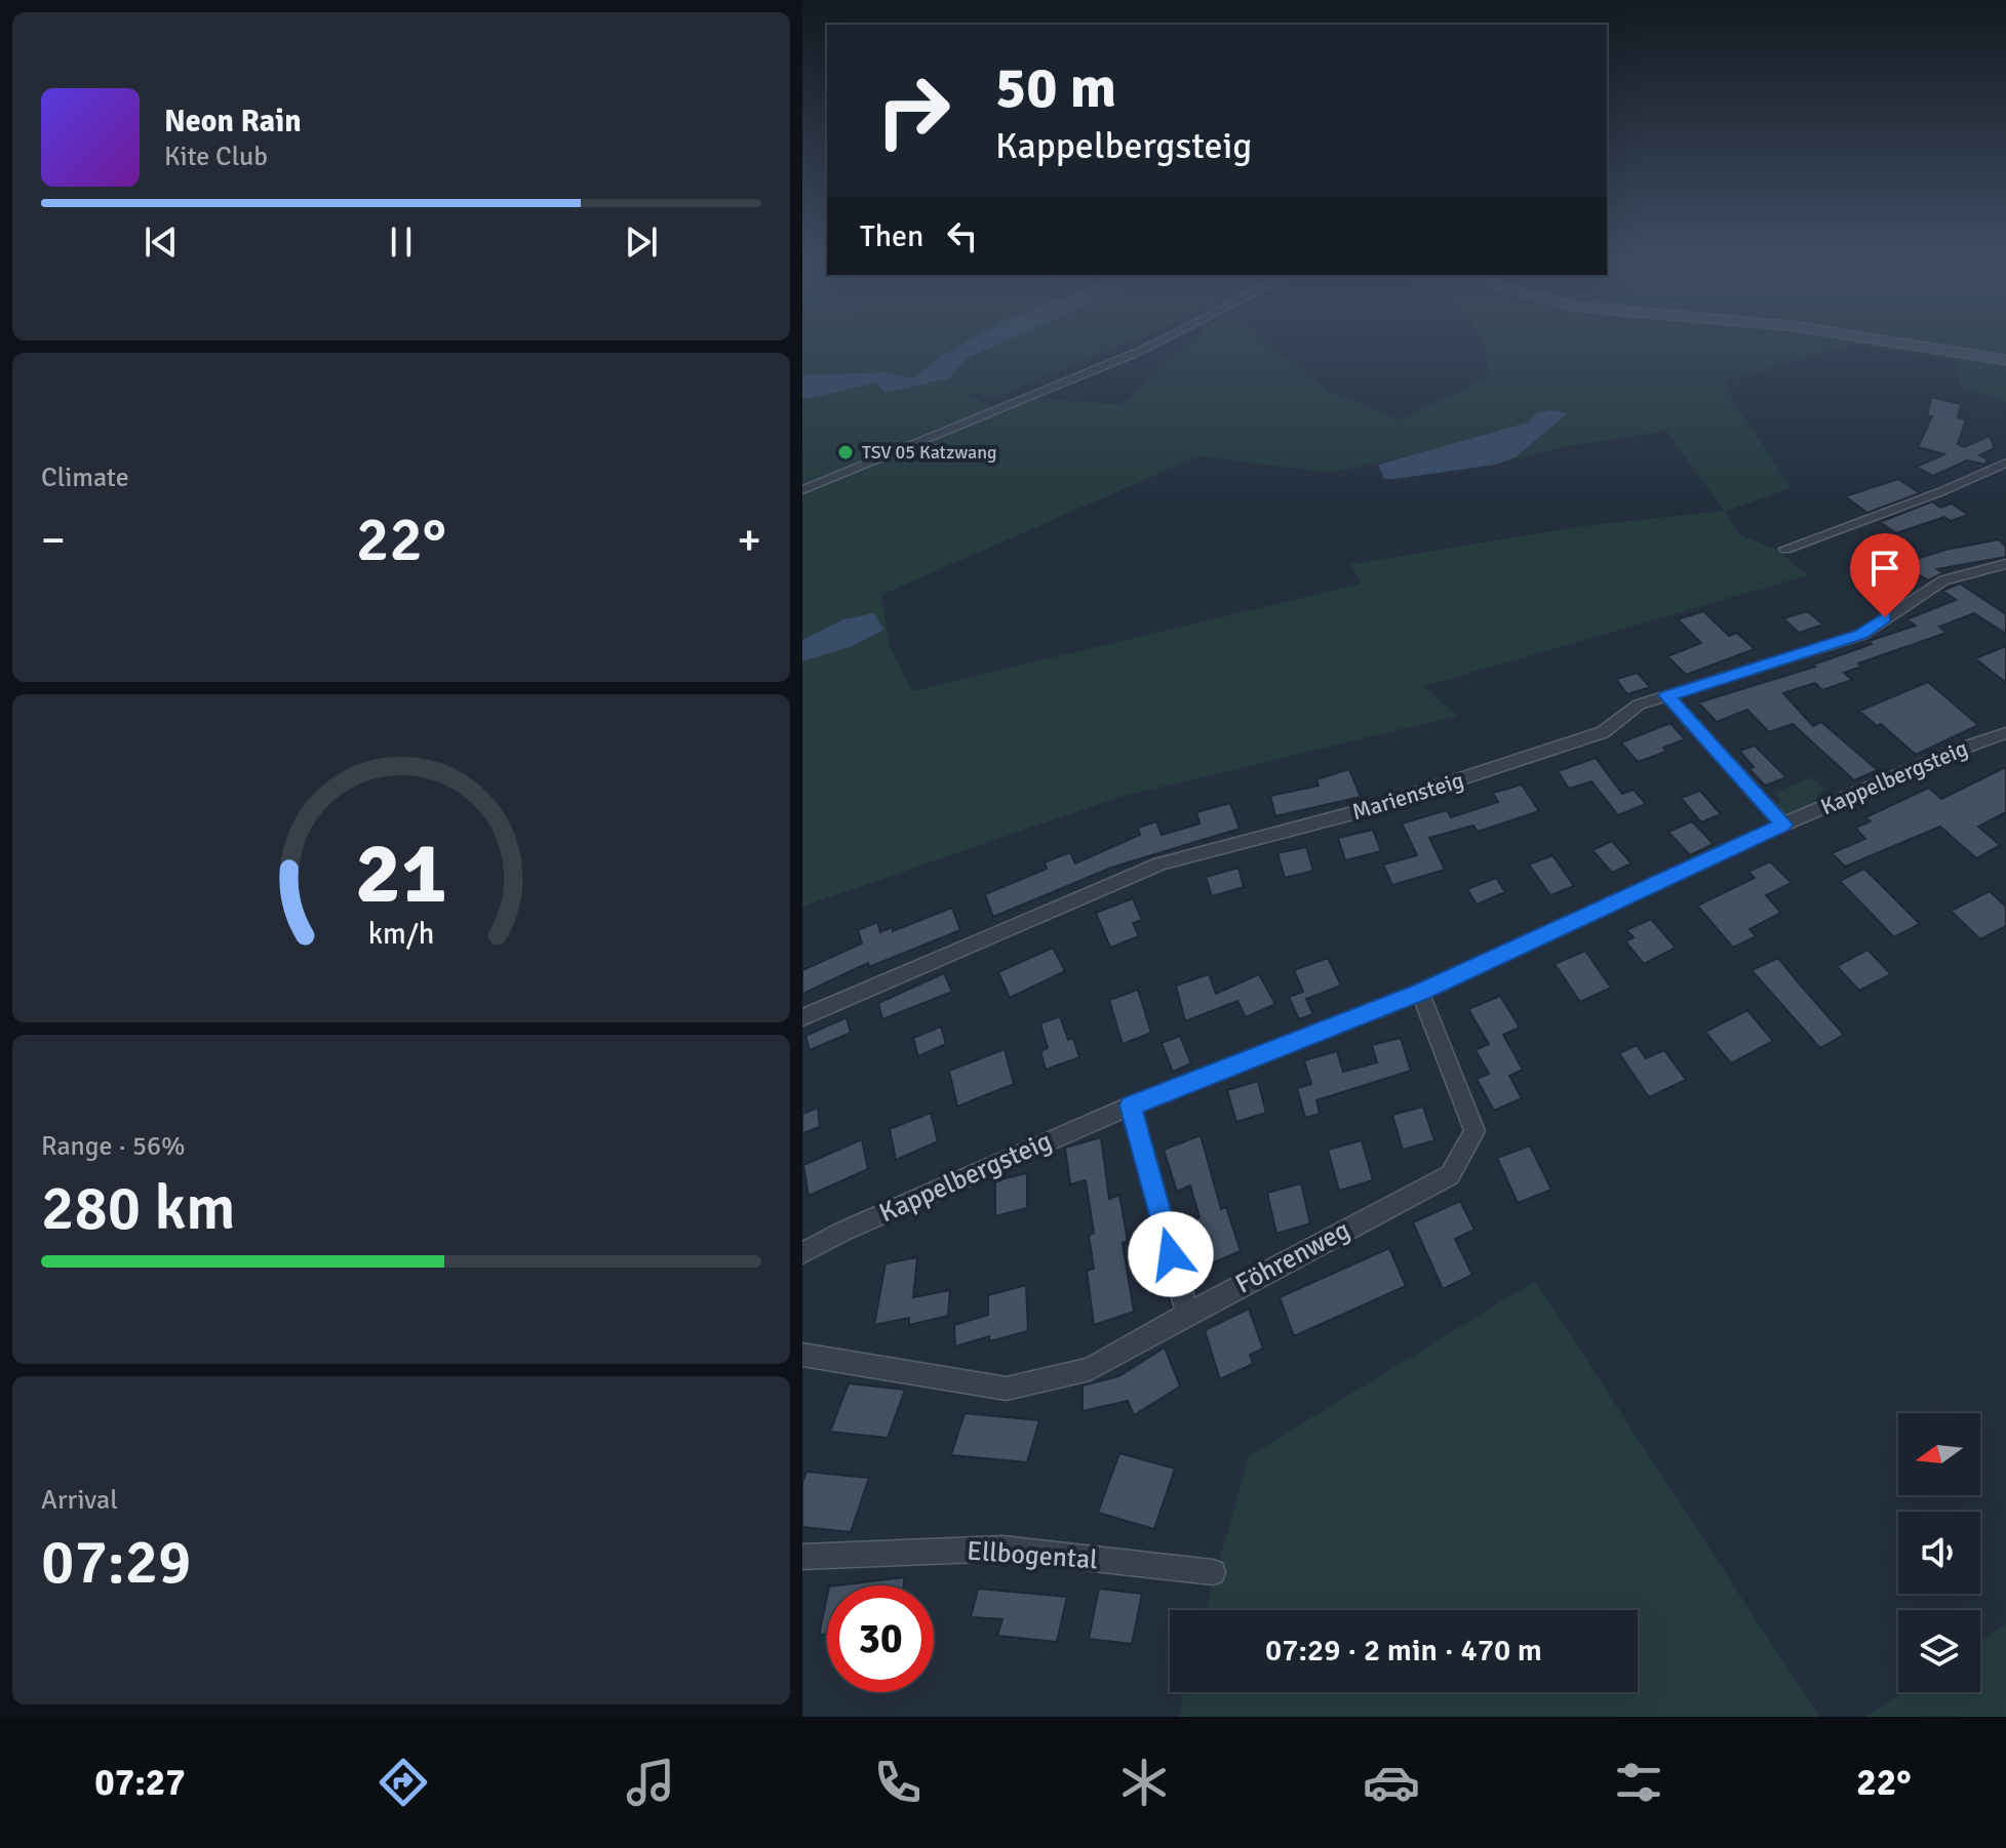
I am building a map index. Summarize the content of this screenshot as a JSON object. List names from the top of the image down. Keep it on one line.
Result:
{"streets":{"street":["Kappelbergsteig","Mariensteig","Föhrenweg","Ellbogental"]},"crossings":[["Kappelbergsteig","Föhrenweg"]],"places":["TSV 05 Katzwang"],"north":"left","page":{"turn":["50 m","Kappelbergsteig"],"song":["Neon Rain","Kite Club"],"then":"Then","tile":["Climate",["Range · 56%","280 km"],["Arrival","07:29"]],"heat":["−","22°","+"],"limit":"30","trip":"07:29 · 2 min · 470 m","tabs":["07:27","22°"],"gauge":["21","km/h"]}}
